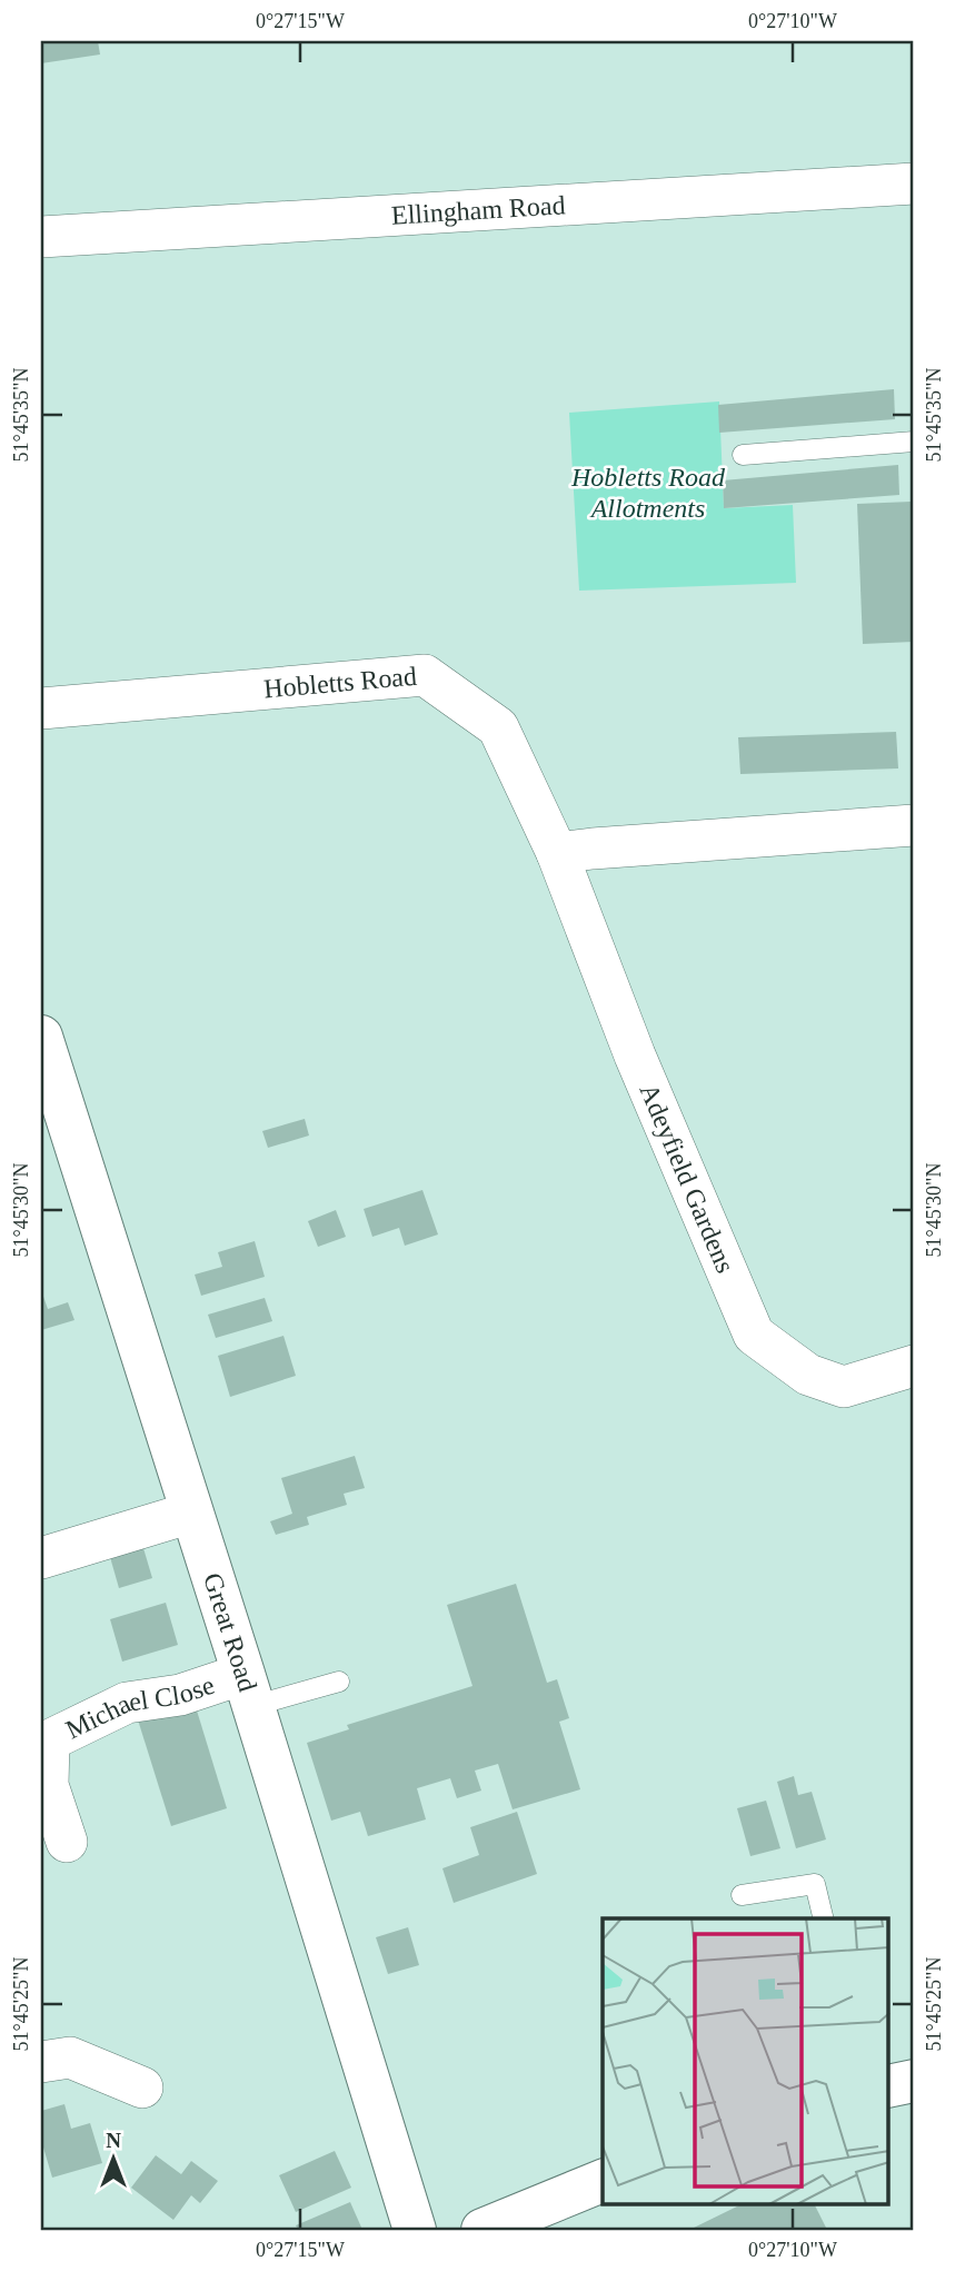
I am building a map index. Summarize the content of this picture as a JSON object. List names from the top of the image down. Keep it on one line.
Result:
{"streets":{"street":["Ellingham Road","Hobletts Road","Adeyfield Gardens","Great Road","Michael Close"]},"crossings":[["Hobletts Road","Adeyfield Gardens"],["Great Road","Michael Close"]],"parks":["Hobletts Road Allotments"],"north":"top","coordinates":["0°27'15\"W","0°27'10\"W","51°45'35\"N","51°45'30\"N","51°45'25\"N"]}
